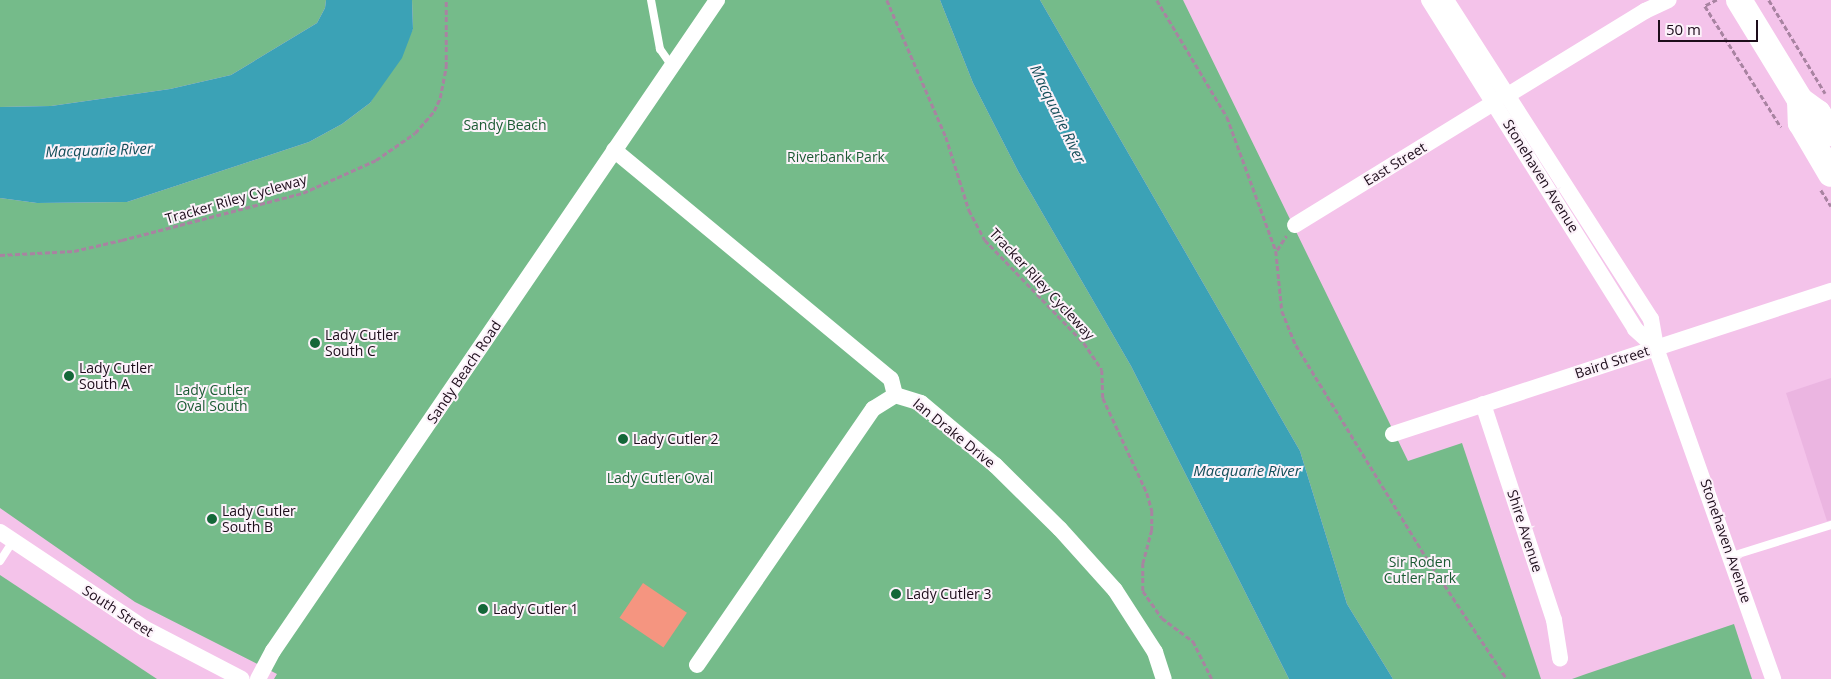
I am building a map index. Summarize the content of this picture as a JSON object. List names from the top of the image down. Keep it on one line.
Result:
{"streets":{"street":["East Street","Stonehaven Avenue","Baird Street","Sandy Beach Road","Ian Drake Drive","Shire Avenue","South Street"],"path":["Tracker Riley Cycleway"]},"crossings":[["East Street","Stonehaven Avenue"],["Stonehaven Avenue","Baird Street"],["Baird Street","Shire Avenue"],["Sandy Beach Road","Ian Drake Drive"]],"water":["Macquarie River"],"parks":["Sandy Beach","Riverbank Park","Lady Cutler Oval South","Lady Cutler Oval","Sir Roden Cutler Park"],"places":["Lady Cutler South C","Lady Cutler South A","Lady Cutler 2","Lady Cutler South B","Lady Cutler 3","Lady Cutler 1"],"scale_bar":"50 m"}
